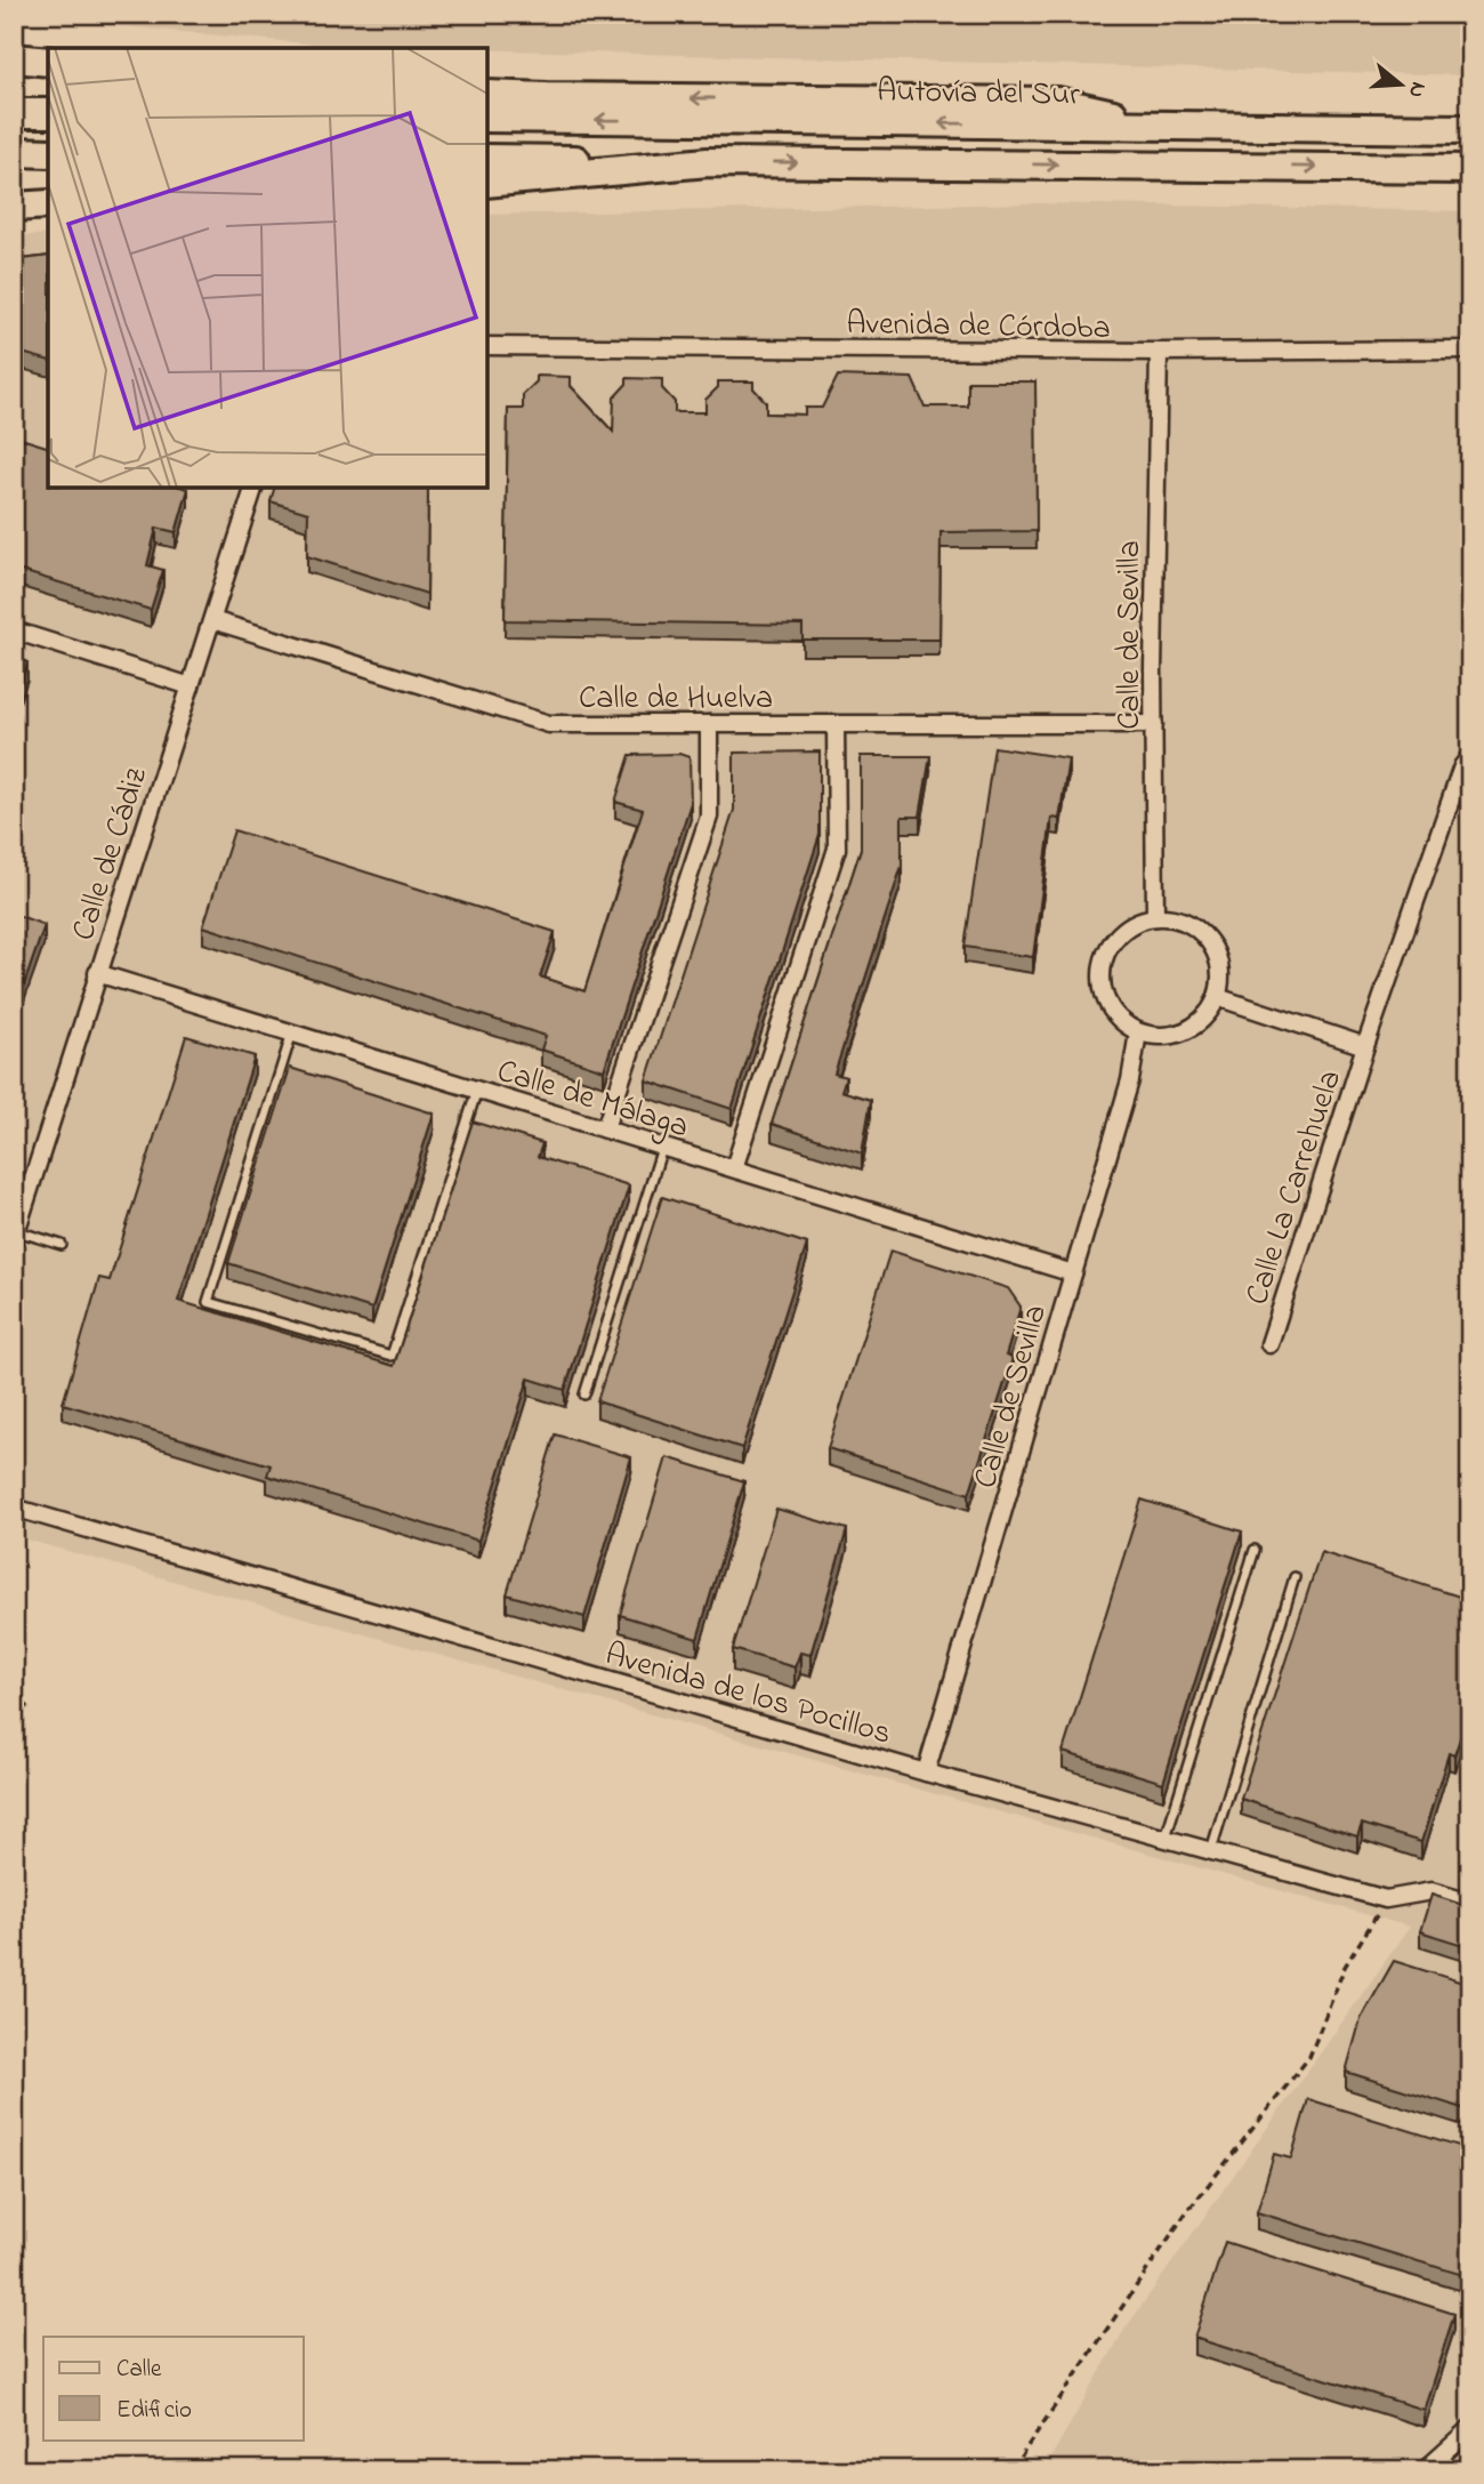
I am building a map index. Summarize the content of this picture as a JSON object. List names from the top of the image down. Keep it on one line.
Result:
{"streets":{"highway":["Autovía del Sur"],"street":["Avenida de Córdoba","Calle de Sevilla","Calle de Huelva","Calle de Cádiz","Calle de Málaga","Calle La Carrehuela","Avenida de los Pocillos"]},"crossings":[["Avenida de Córdoba","Calle de Sevilla"],["Calle de Sevilla","Calle de Huelva"],["Calle de Sevilla","Calle de Málaga"],["Calle de Sevilla","Calle La Carrehuela"],["Calle de Sevilla","Avenida de los Pocillos"],["Calle de Huelva","Calle de Cádiz"],["Calle de Cádiz","Calle de Málaga"]],"legend":["Calle","Edificio"],"north":"right"}
